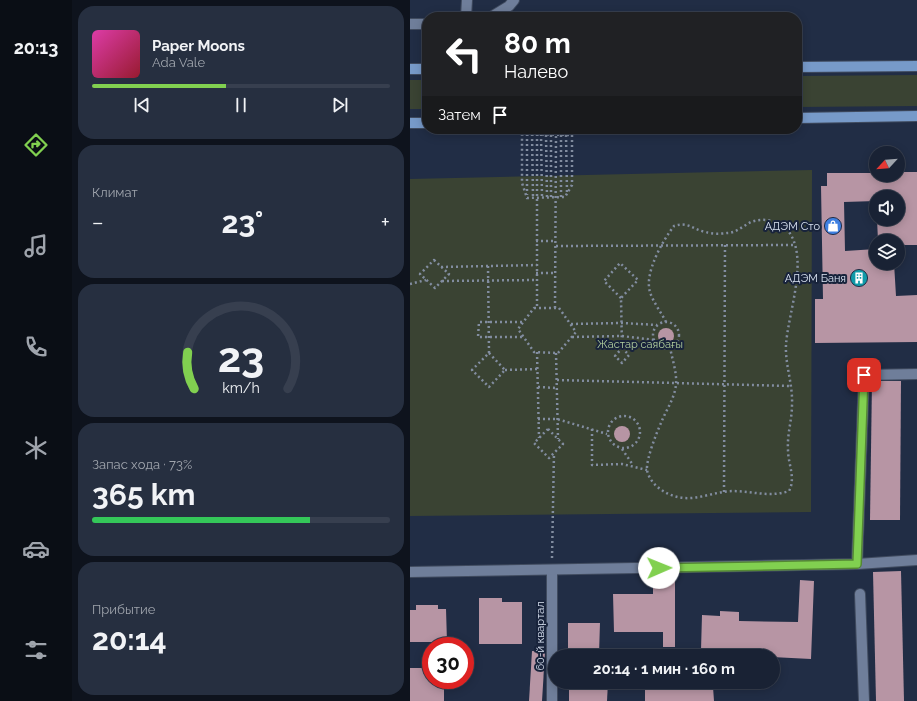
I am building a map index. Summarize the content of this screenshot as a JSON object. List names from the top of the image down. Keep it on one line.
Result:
{"streets":{"street":["60-й квартал"]},"parks":["Жастар саябағы"],"places":{"shop":["АДЭМ Сто"],"building":["АДЭМ Баня"]},"north":"bottom left","page":{"tabs":"20:13","turn":["80 m","Налево"],"song":["Paper Moons","Ada Vale"],"then":"Затем","tile":["Климат",["Запас хода · 73%","365 km"],["Прибытие","20:14"]],"heat":["−","23°","+"],"limit":"30","trip":"20:14 · 1 мин · 160 m","gauge":["23","km/h"]}}
